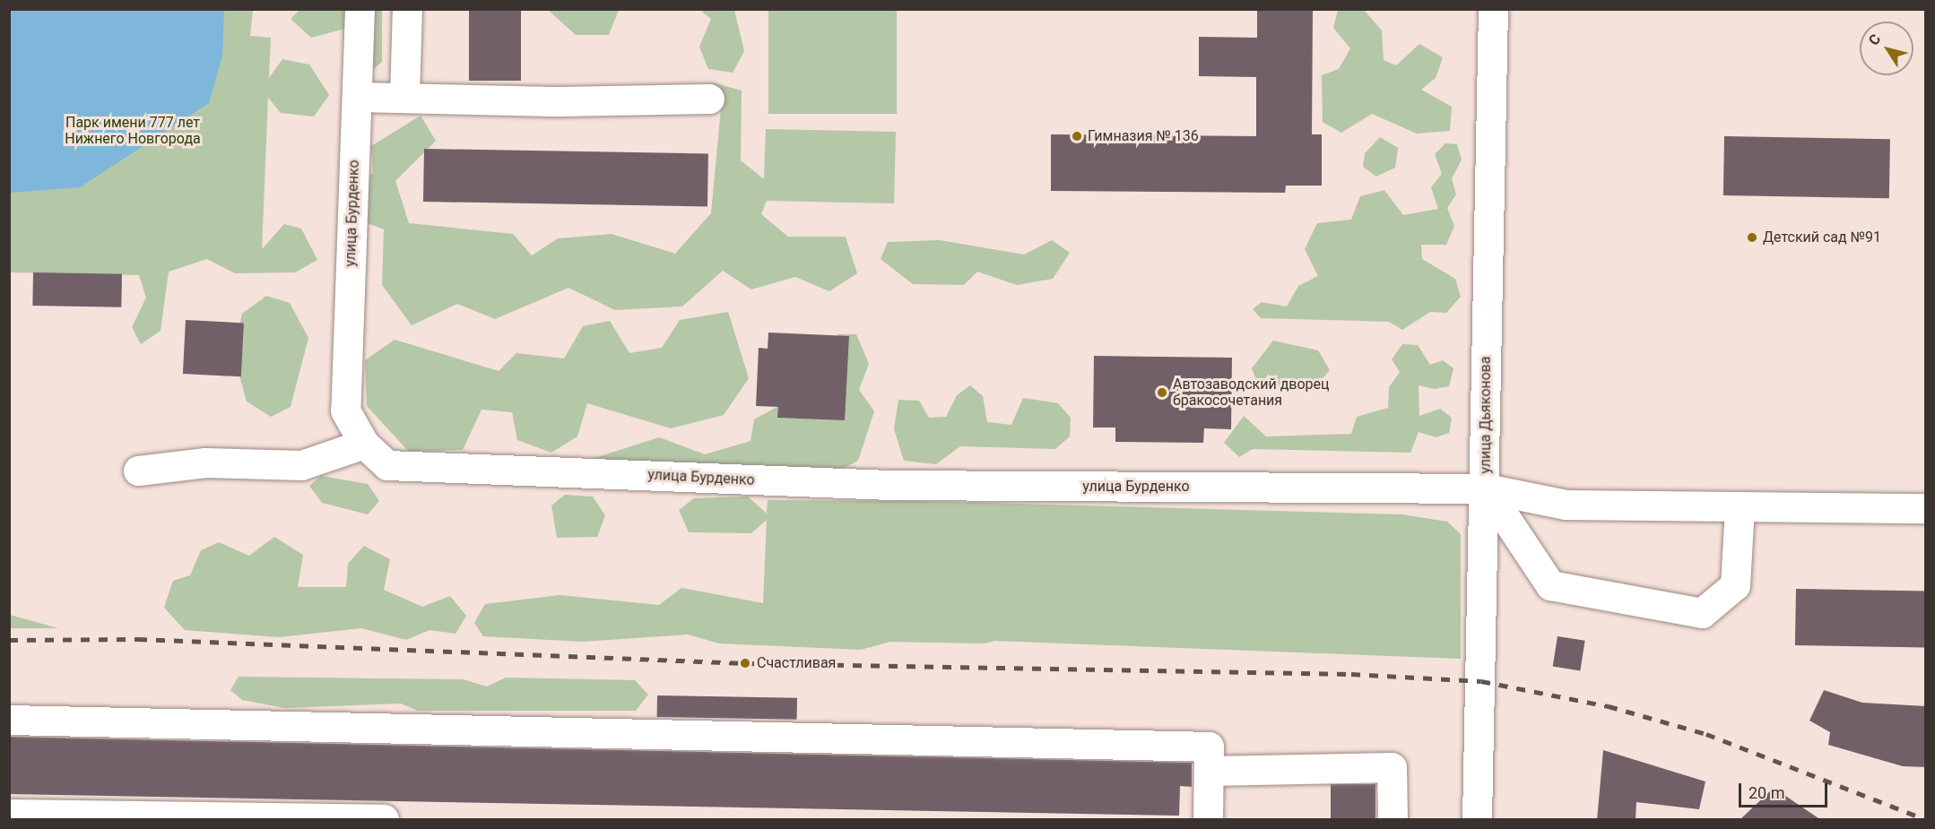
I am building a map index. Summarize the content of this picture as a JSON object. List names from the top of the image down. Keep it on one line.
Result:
{"streets":{"street":["улица Бурденко","улица Дьяконова"]},"crossings":[["улица Бурденко","улица Дьяконова"]],"parks":["Парк имени 777 лет Нижнего Новгорода"],"places":["Гимназия № 136","Детский сад №91","Автозаводский дворец бракосочетания","Счастливая"],"scale_bar":"20 m","north":"top left"}
